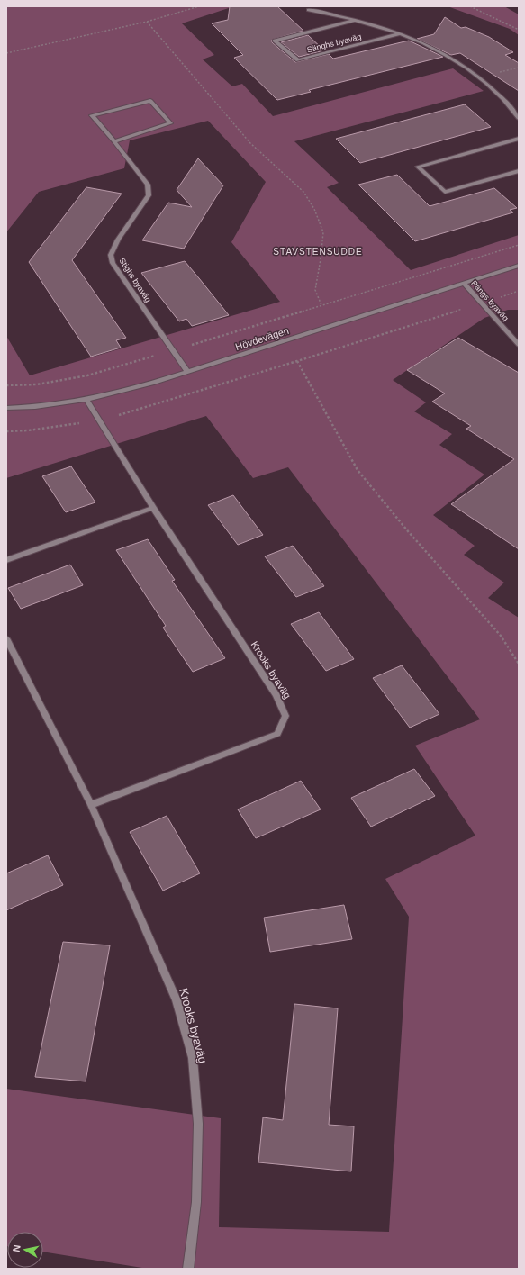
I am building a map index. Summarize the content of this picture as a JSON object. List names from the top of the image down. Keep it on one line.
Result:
{"streets":{"street":["Sänghs byaväg","Stighs byaväg","Pängs byaväg","Hövdevägen","Krooks byaväg"]},"crossings":[["Stighs byaväg","Hövdevägen"],["Pängs byaväg","Hövdevägen"],["Hövdevägen","Krooks byaväg"]],"districts":["STAVSTENSUDDE"],"north":"left"}
